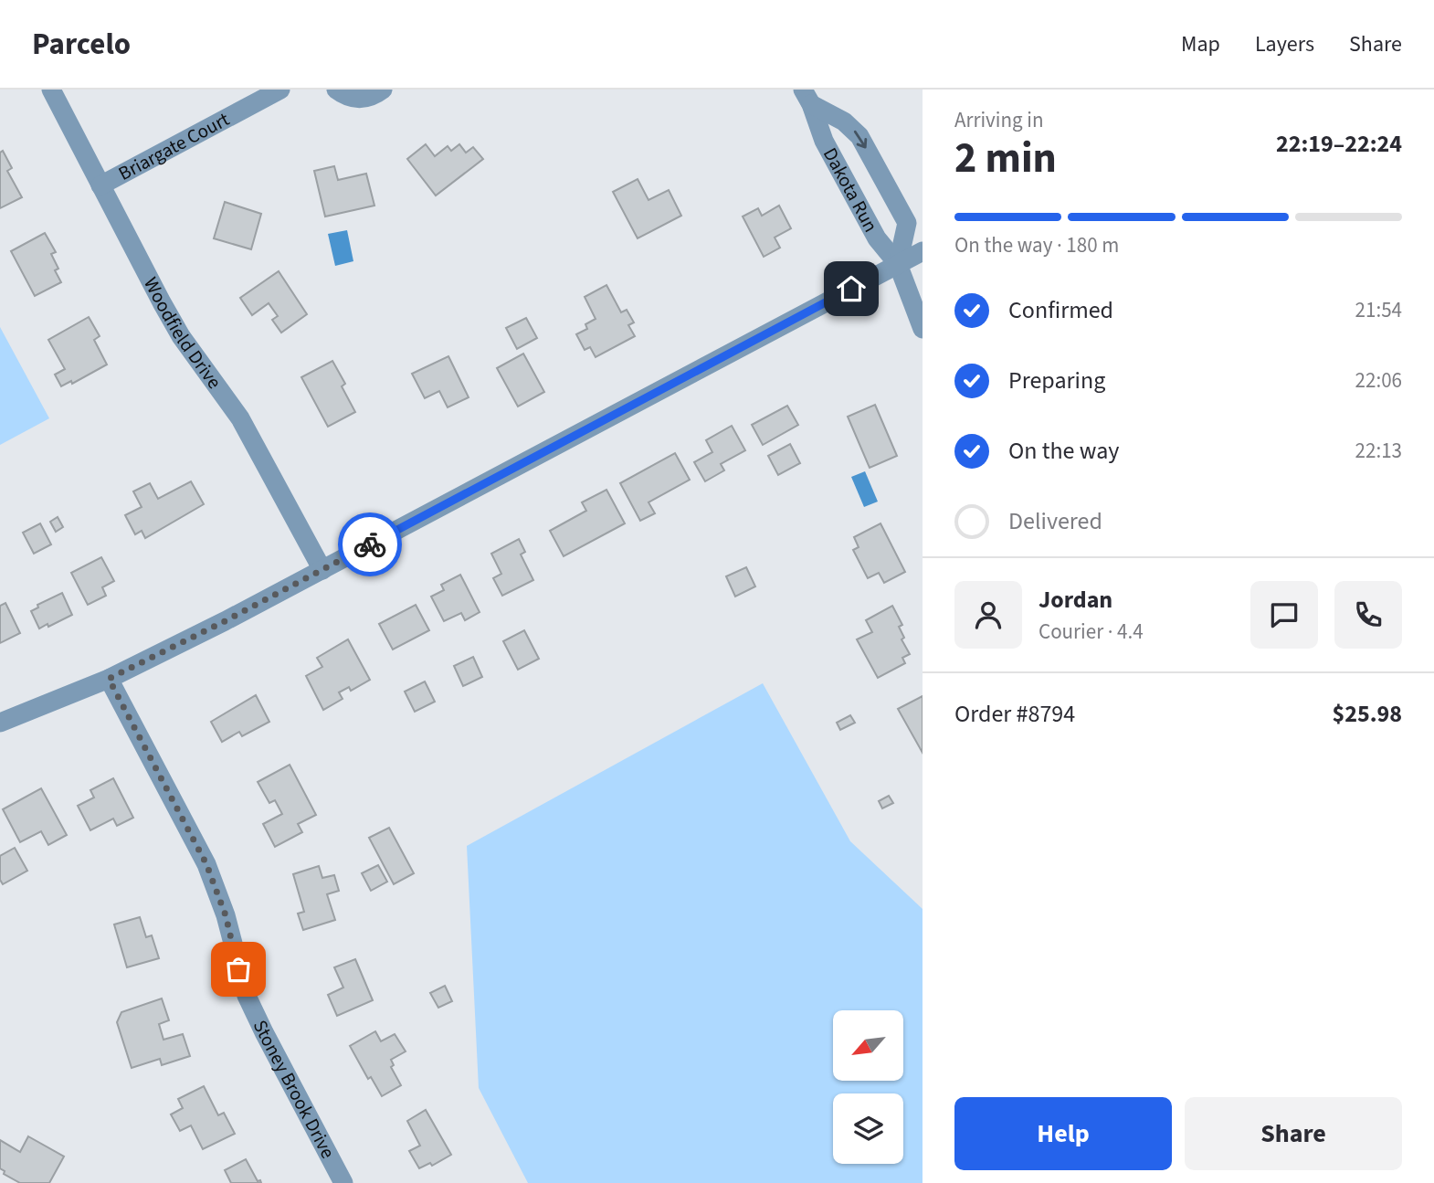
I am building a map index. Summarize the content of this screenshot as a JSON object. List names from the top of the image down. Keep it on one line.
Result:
{"streets":{"street":["Briargate Court","Dakota Run","Woodfield Drive","Stoney Brook Drive"]},"crossings":[["Briargate Court","Woodfield Drive"]],"north":"bottom left","page":{"header":"Parcelo","nav":["Map","Layers","Share"],"heading":["2 min","Arriving in","22:19–22:24"],"panel":["Jordan","Courier · 4.4","Order #8794","$25.98"],"bar":"On the way · 180 m","list":[["Confirmed","21:54"],["Preparing","22:06"],["On the way","22:13"],"Delivered"],"buttons":["Help","Share"]}}
